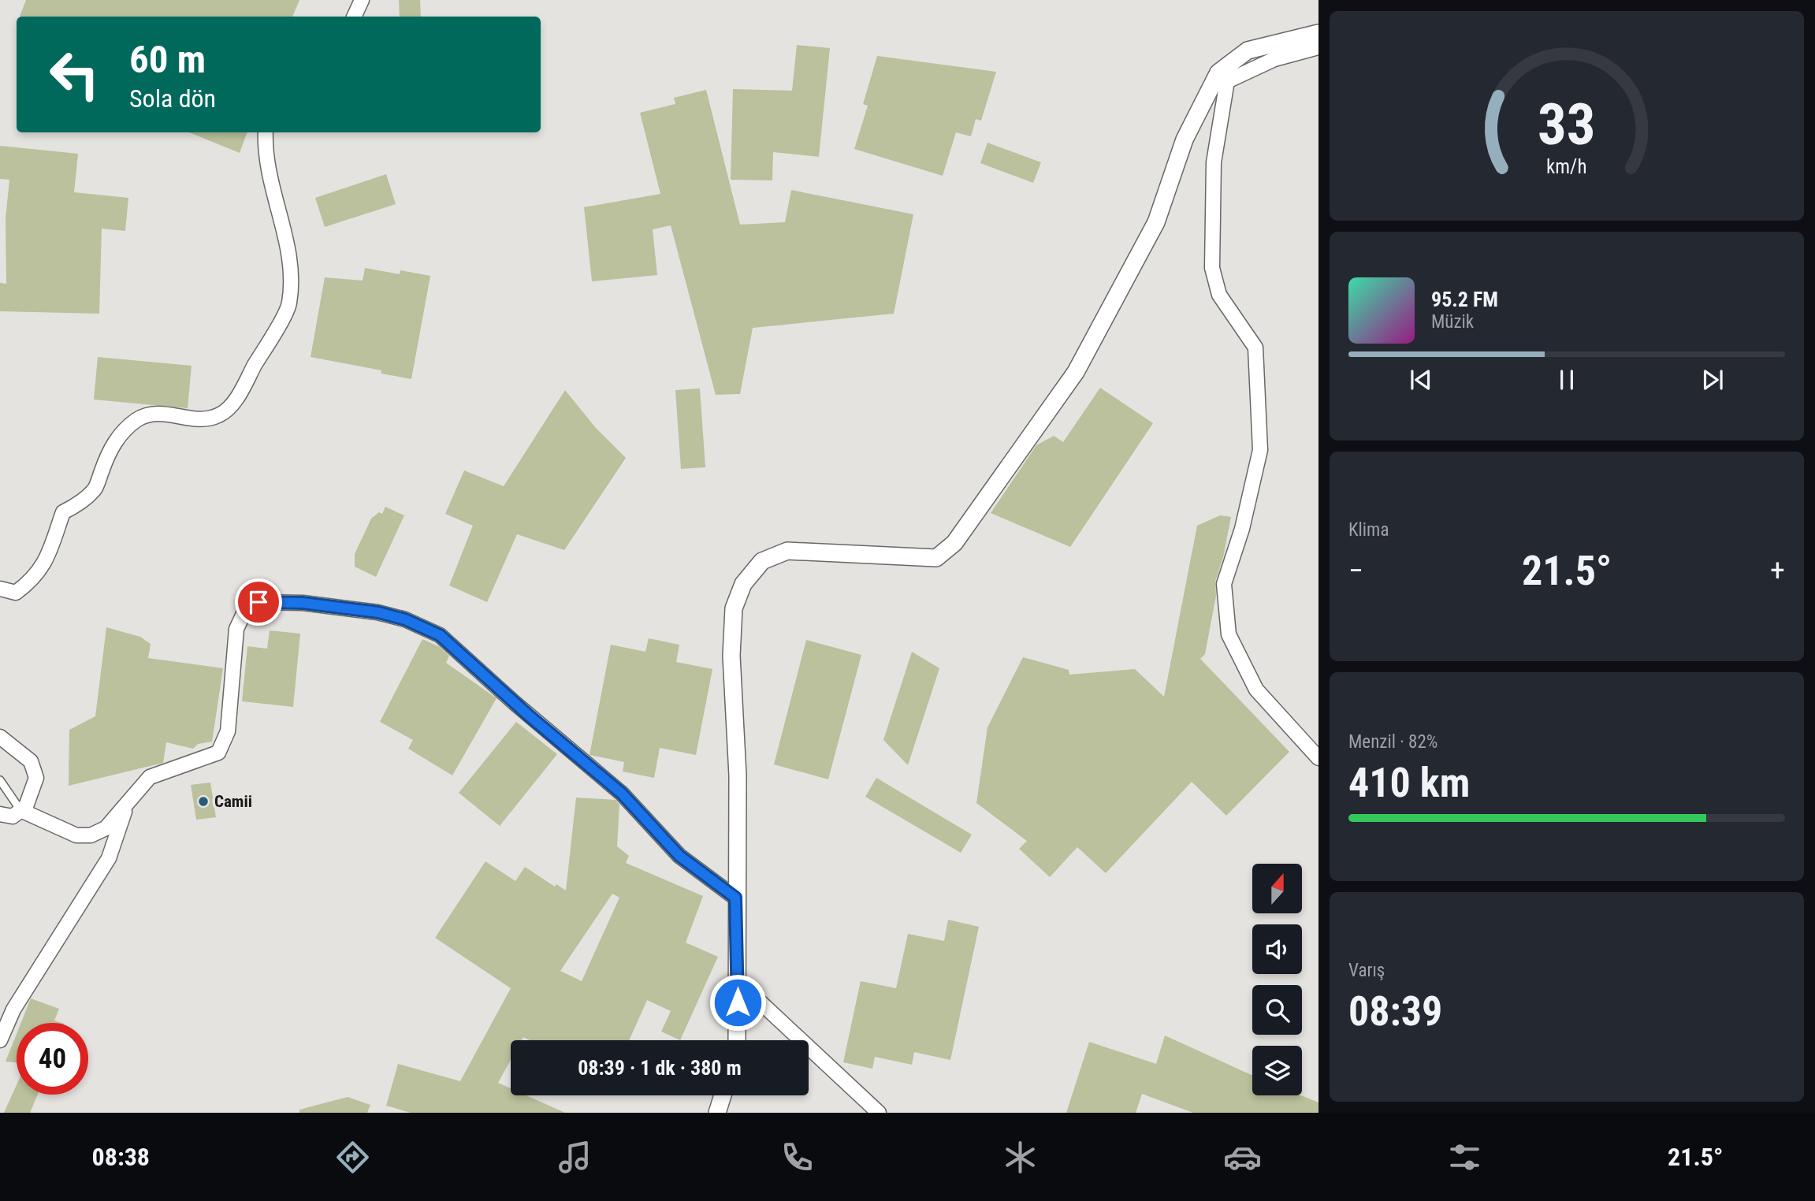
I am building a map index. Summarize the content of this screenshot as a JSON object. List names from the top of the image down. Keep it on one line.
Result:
{"places":["Camii"],"north":"top","page":{"turn":["60 m","Sola dön"],"song":["95.2 FM","Müzik"],"tile":["Klima",["Menzil · 82%","410 km"],["Varış","08:39"]],"heat":["−","21.5°","+"],"limit":"40","trip":"08:39 · 1 dk · 380 m","tabs":["08:38","21.5°"],"gauge":["33","km/h"]}}
